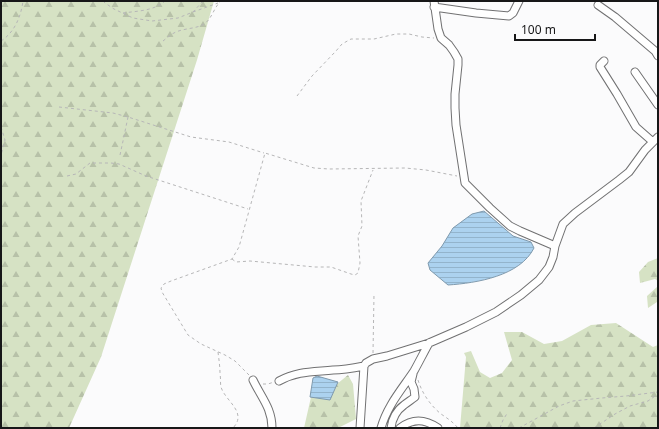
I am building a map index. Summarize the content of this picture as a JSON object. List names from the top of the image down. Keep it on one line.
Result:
{"scale_bar":"100 m"}
